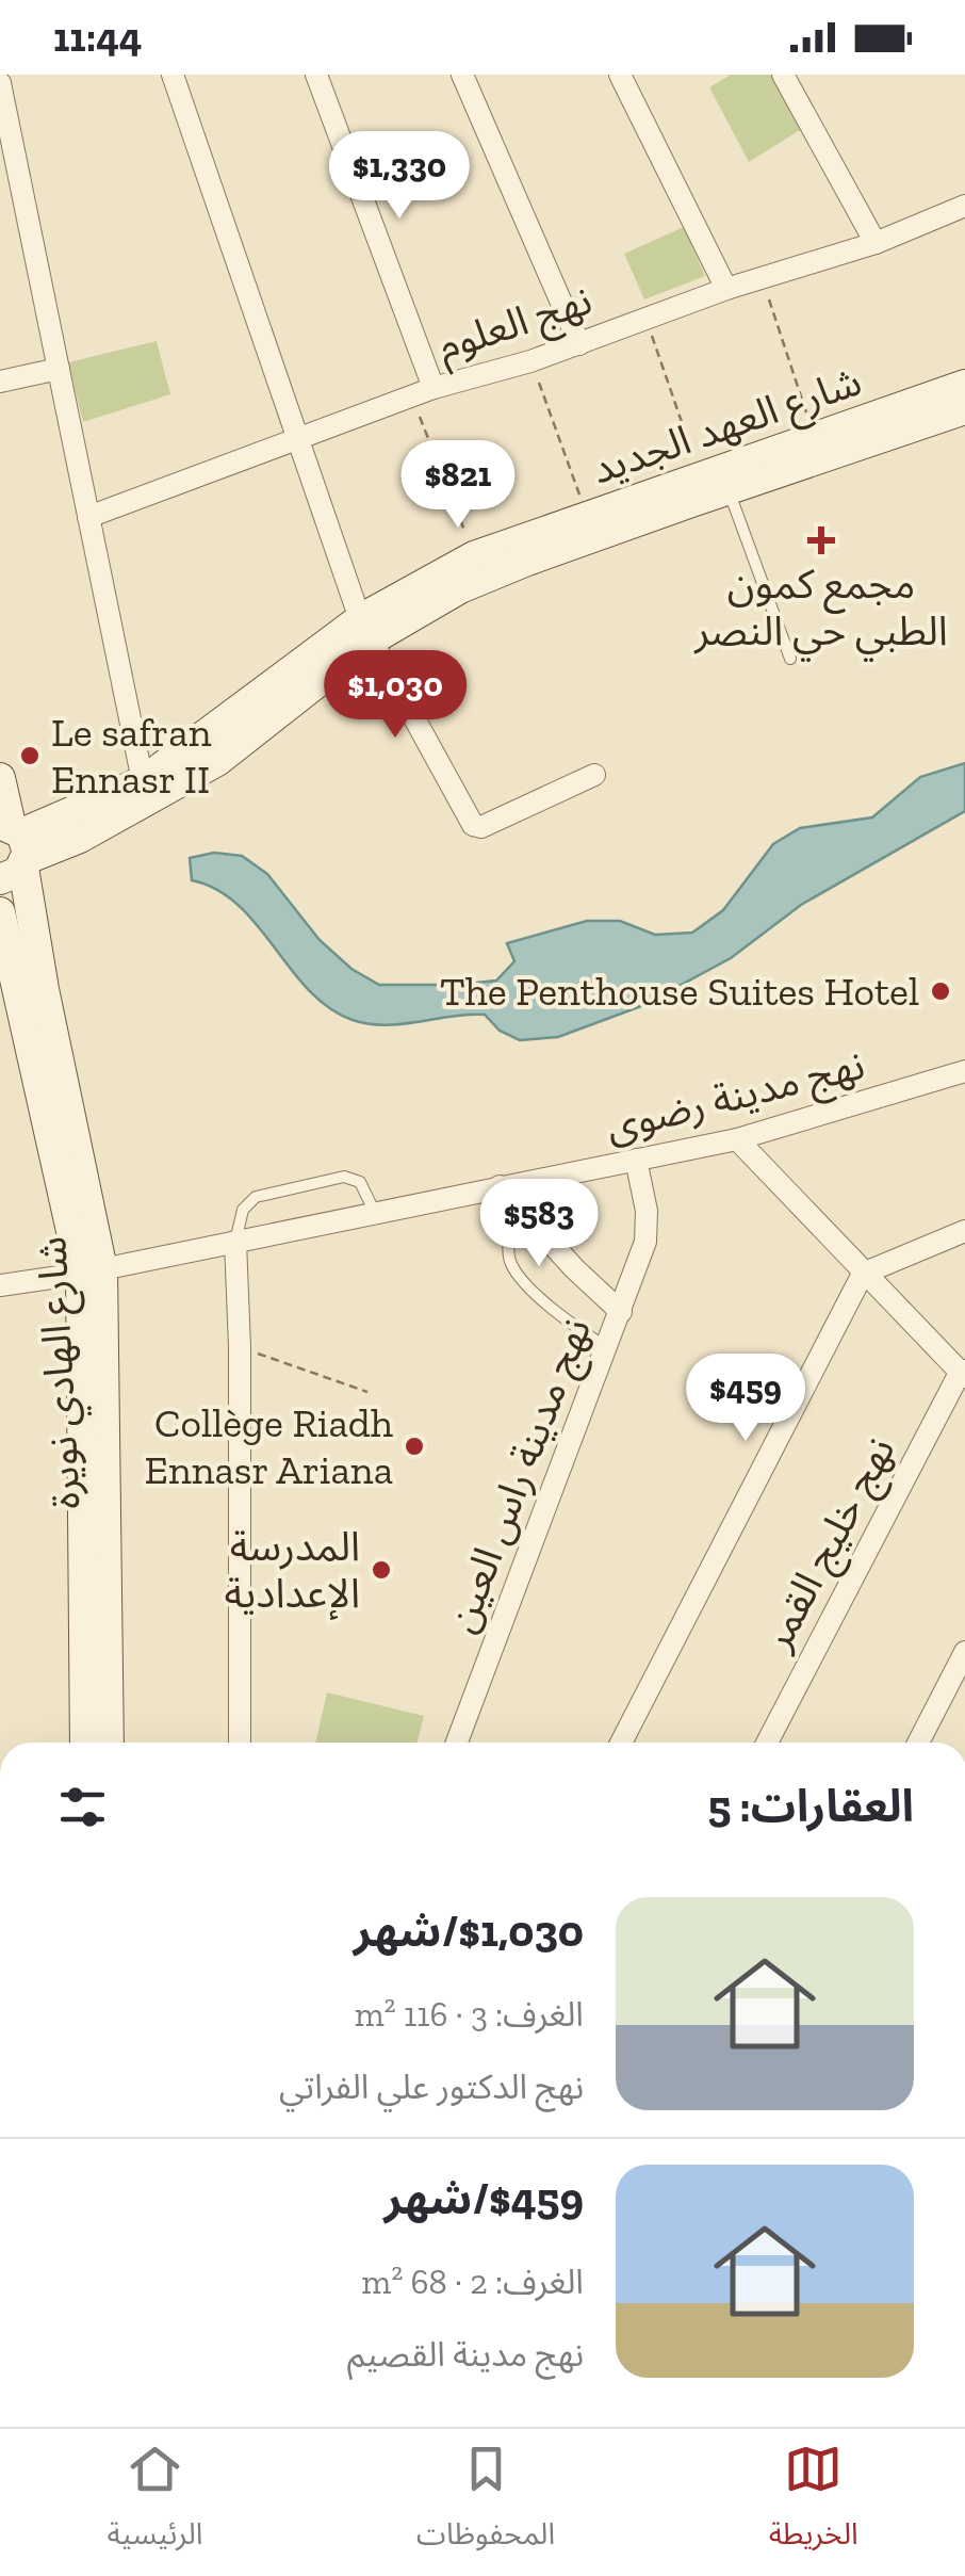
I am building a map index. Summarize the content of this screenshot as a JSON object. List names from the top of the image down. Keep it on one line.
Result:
{"streets":{"main road":["شارع العهد الجديد","شارع الهادي نويرة"],"street":["نهج العلوم","نهج مدينة رضوى","نهج مدينة راس العين","نهج خليج القمر"]},"crossings":[["شارع العهد الجديد","شارع الهادي نويرة"],["نهج مدينة رضوى","شارع الهادي نويرة"],["نهج مدينة رضوى","نهج مدينة راس العين"]],"places":{"health":["مجمع كمون الطبي حي النصر"],"other":["Le safran Ennasr II","The Penthouse Suites Hotel","Collège Riadh Ennasr Ariana","المدرسة الإعدادية"]},"page":{"status":"11:44","price":["$1,330","$821","$1,030","$583","$459"],"heading":"العقارات: 5","list":[{"name":"$1,030/شهر","note":"الغرف: 3 · 116 m² · نهج الدكتور علي الفراتي"},{"name":"$459/شهر","note":"الغرف: 2 · 68 m² · نهج مدينة القصيم"}],"tabs":["الخريطة","المحفوظات","الرئيسية"]}}
